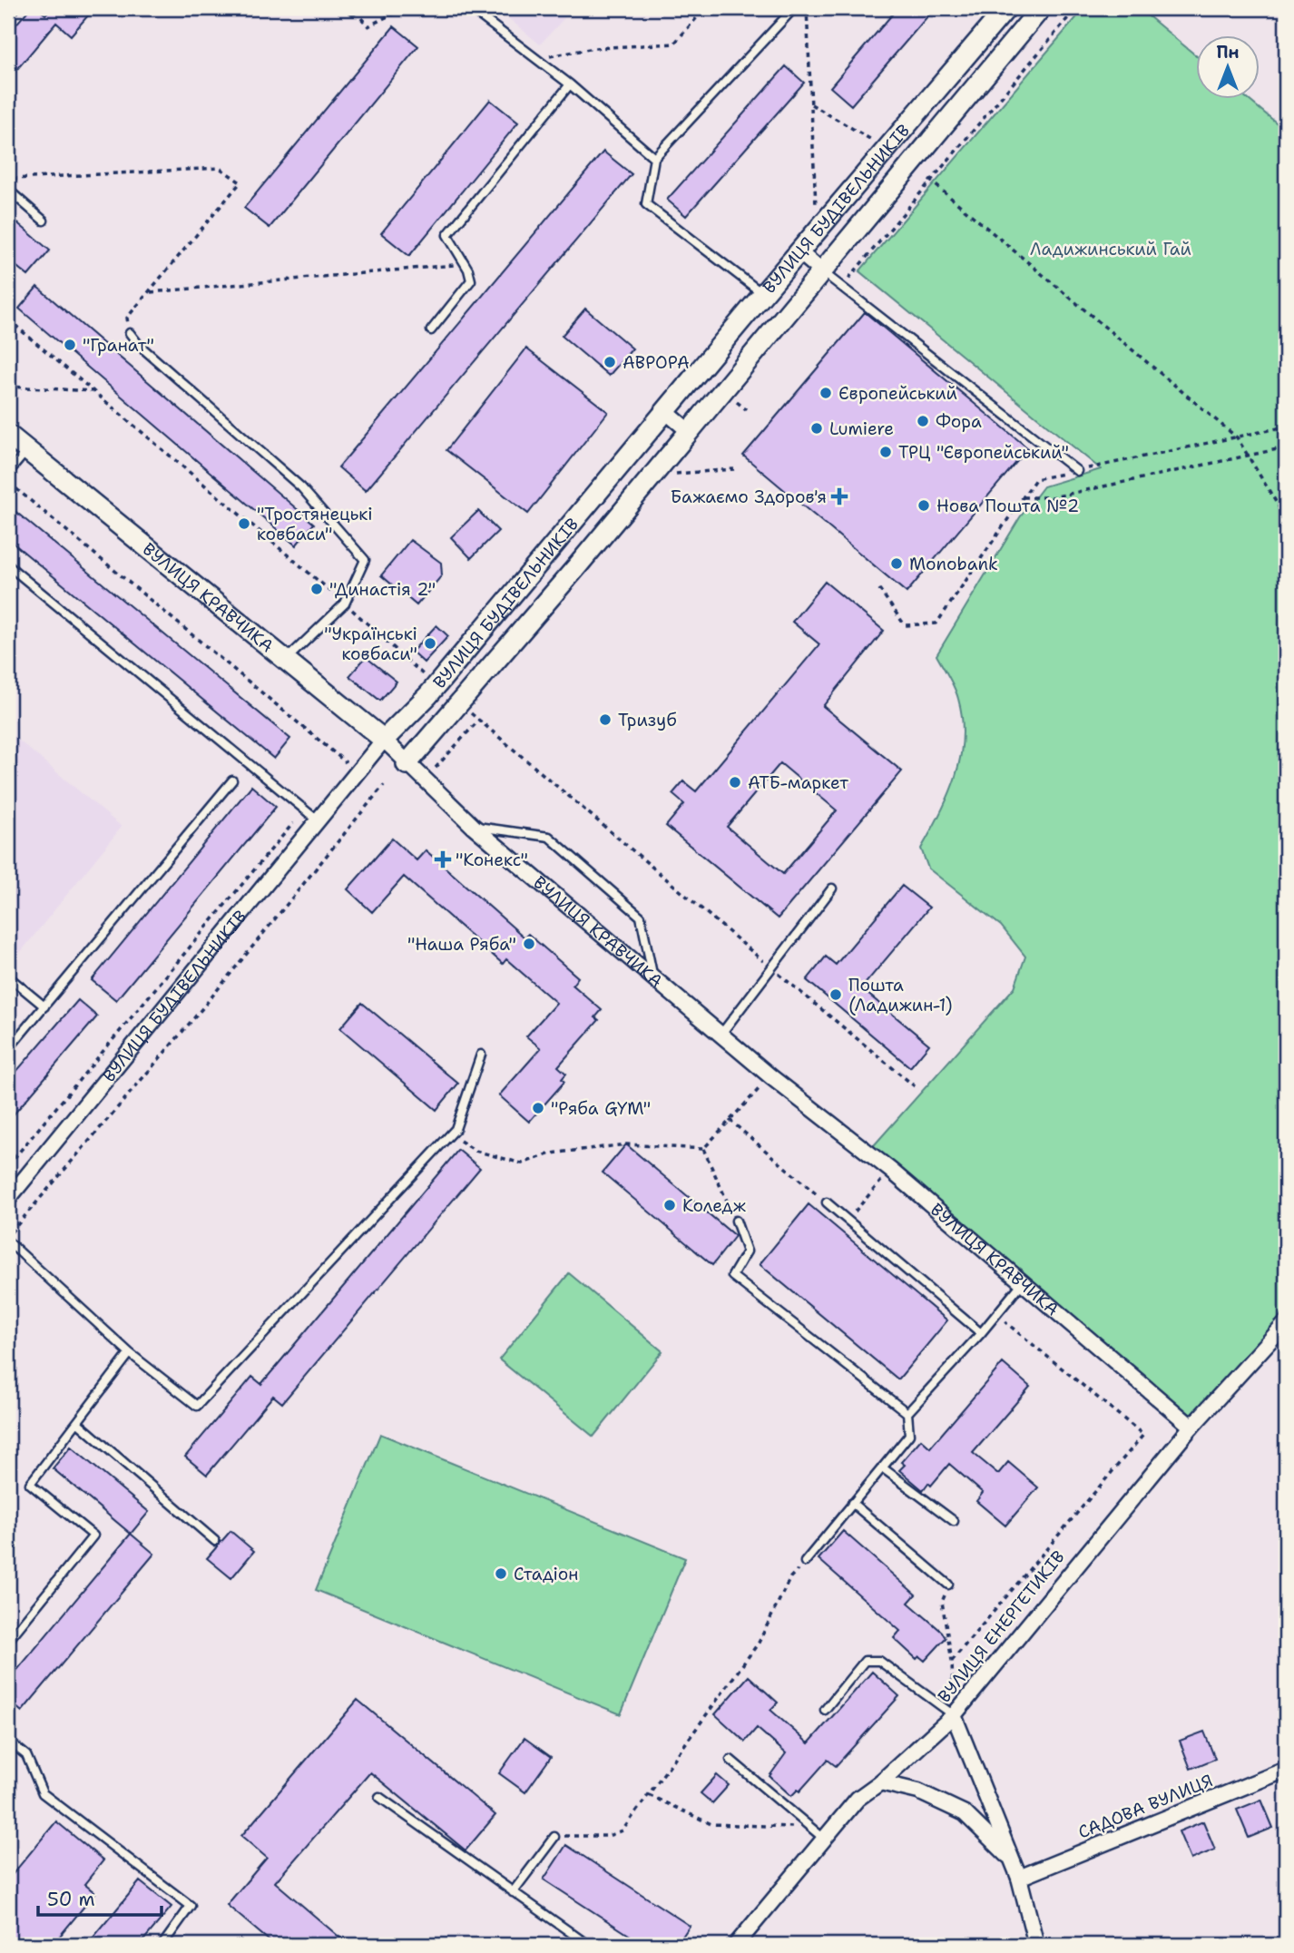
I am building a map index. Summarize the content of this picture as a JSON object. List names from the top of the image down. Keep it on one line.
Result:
{"streets":{"street":["ВУЛИЦЯ БУДІВЕЛЬНИКІВ","ВУЛИЦЯ КРАВЧИКА","ВУЛИЦЯ ЕНЕРГЕТИКІВ","САДОВА ВУЛИЦЯ"]},"crossings":[["ВУЛИЦЯ БУДІВЕЛЬНИКІВ","ВУЛИЦЯ КРАВЧИКА"],["ВУЛИЦЯ КРАВЧИКА","ВУЛИЦЯ ЕНЕРГЕТИКІВ"]],"parks":["Ладижинський Гай"],"places":{"other":["\"Гранат\"","АВРОРА","Європейський","Фора","Lumiere","ТРЦ \"Європейський\"","Нова Пошта №2","\"Тростянецькі ковбаси\"","Monobank","\"Династія 2\"","\"Українські ковбаси\"","Тризуб","АТБ-маркет","\"Наша Ряба\"","Пошта (Ладижин-1)","\"Ряба GYM\"","Коледж","Стадіон"],"health":["Бажаємо Здоров'я","\"Конекс\""]},"scale_bar":"50 m","north":"top"}
